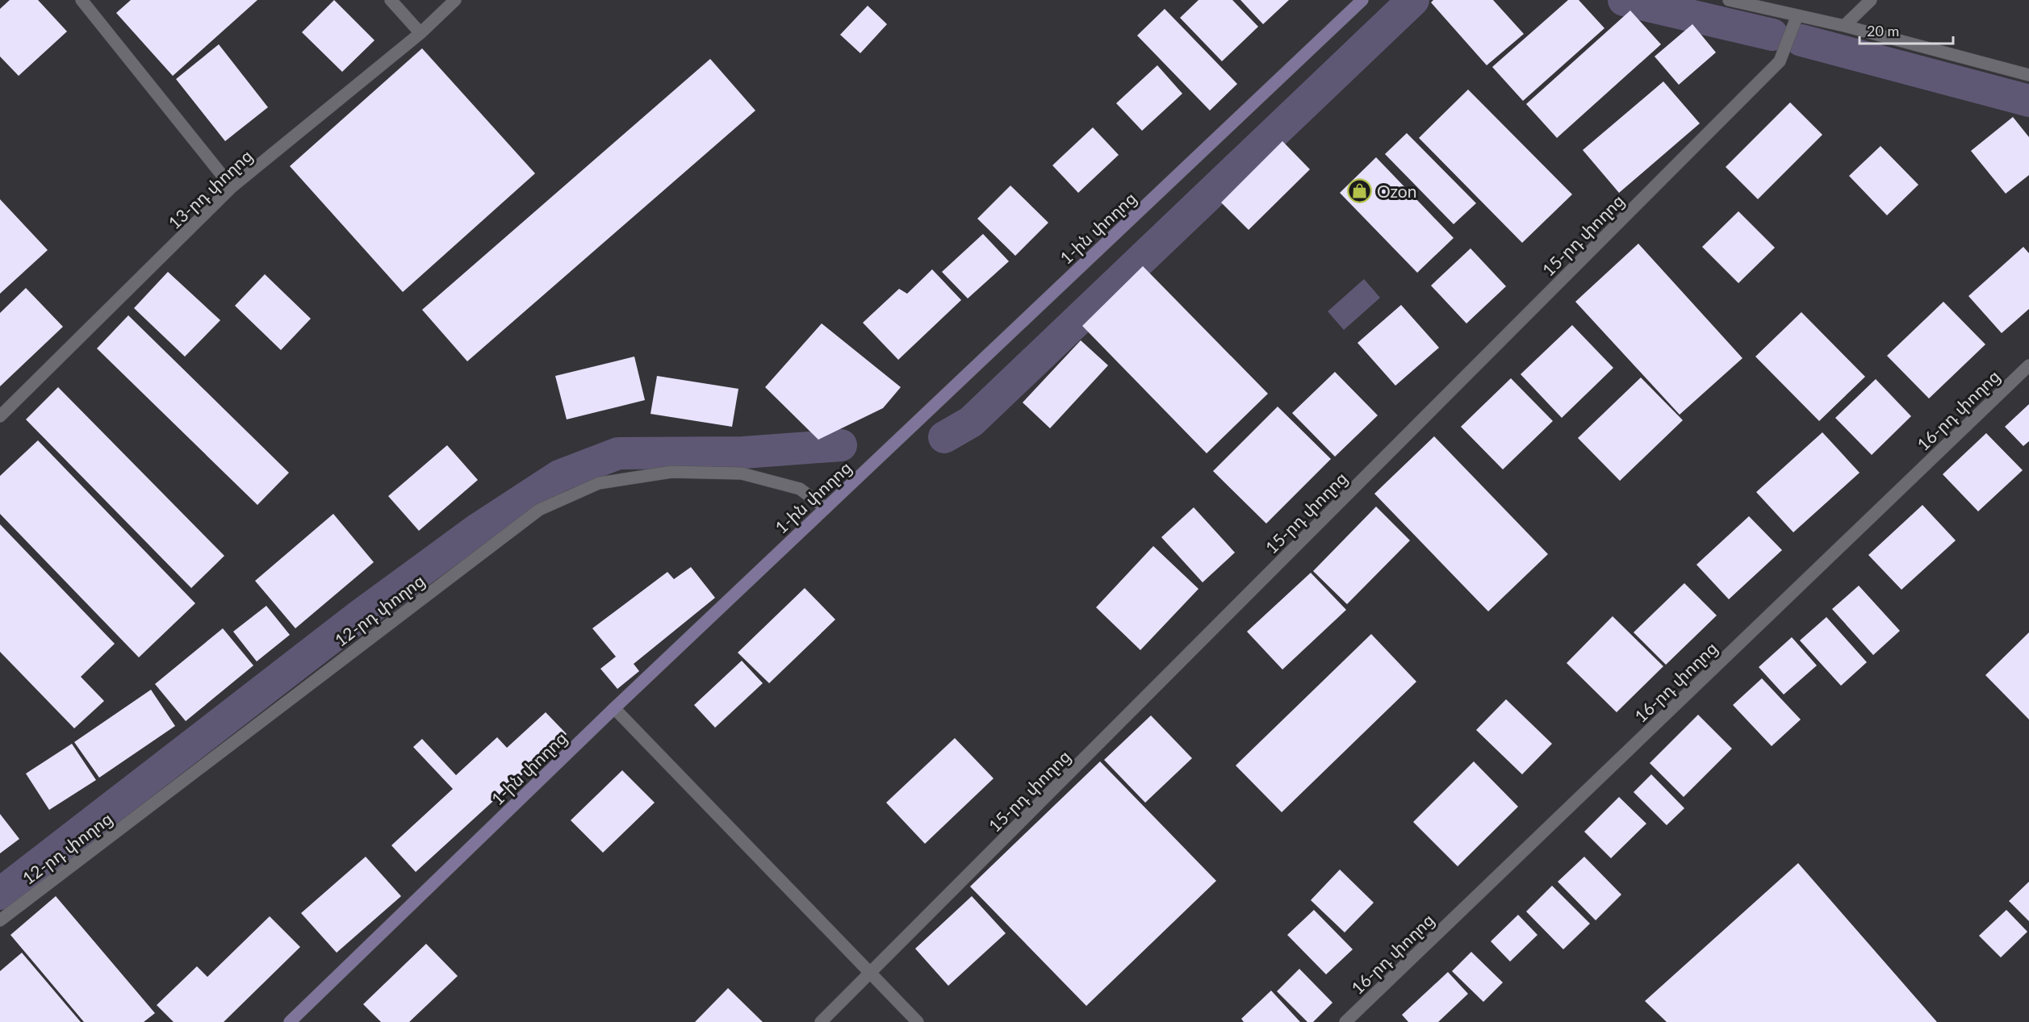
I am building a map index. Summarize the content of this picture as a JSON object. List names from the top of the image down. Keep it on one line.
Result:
{"streets":{"main road":["1-ին փողոց"],"street":["13-րդ փողոց","15-րդ փողոց","16-րդ փողոց","12-րդ փողոց"]},"crossings":[["1-ին փողոց","12-րդ փողոց"]],"places":{"shop":["Ozon"]},"scale_bar":"20 m"}
